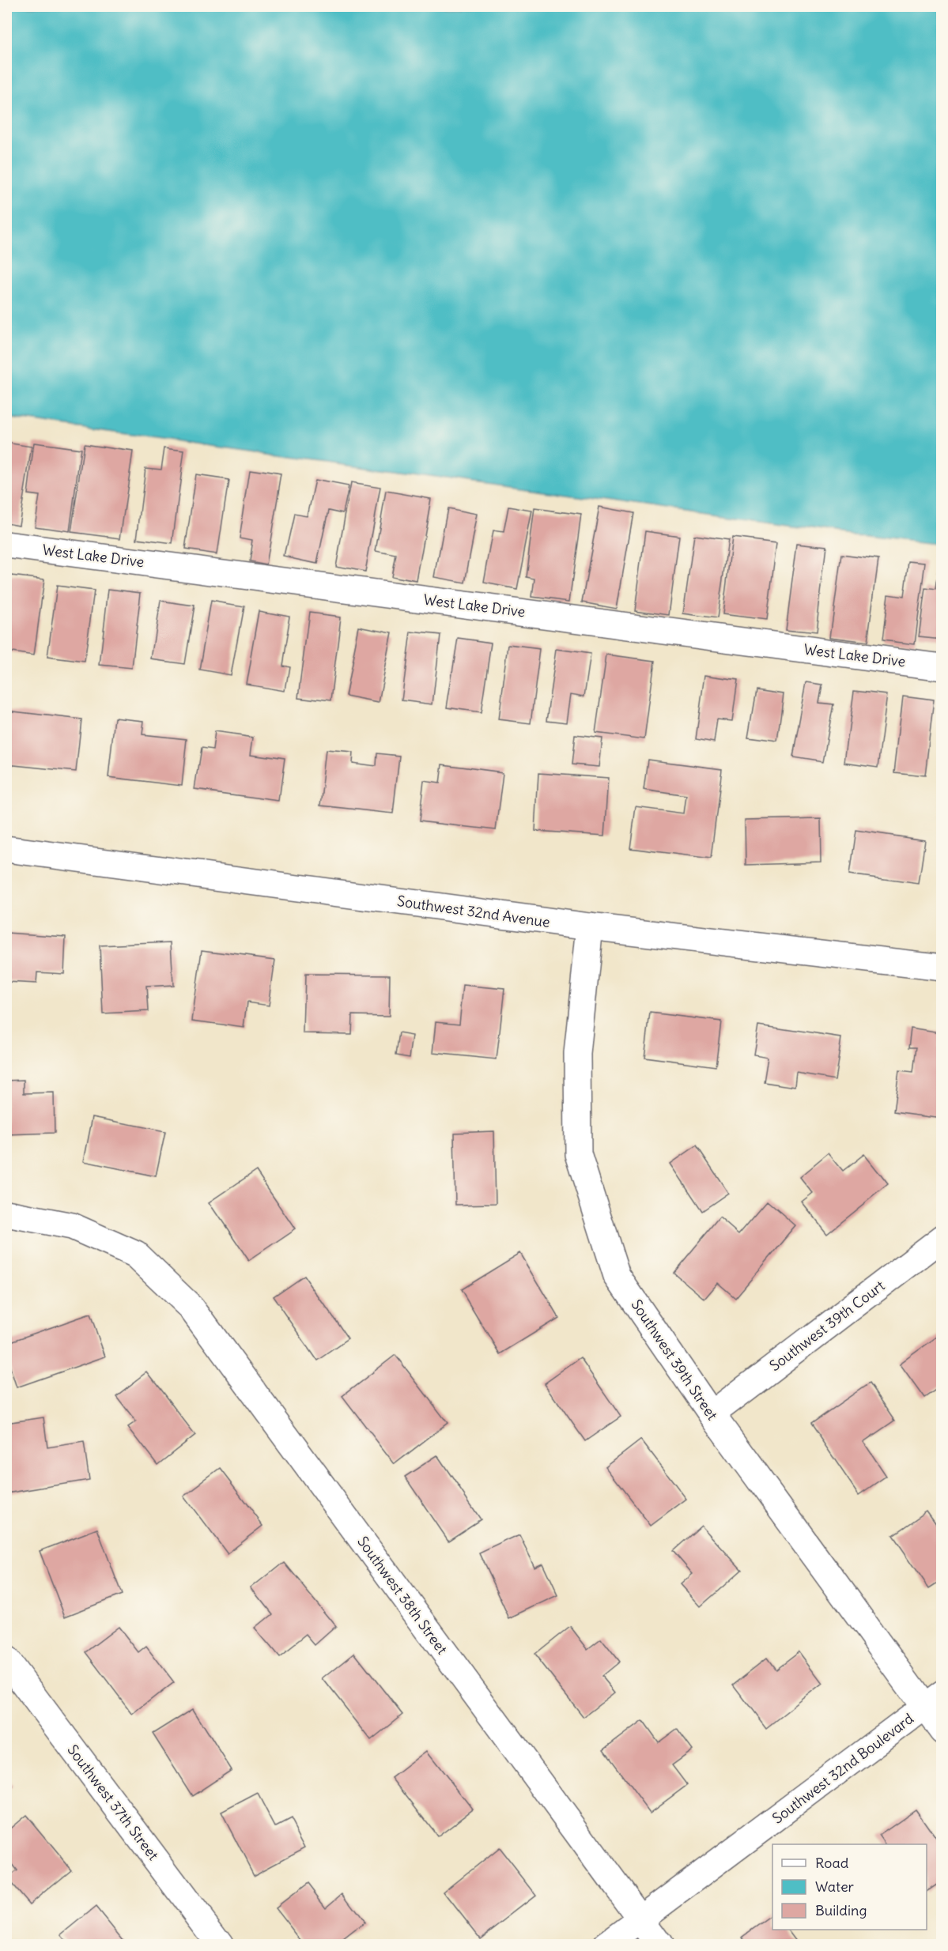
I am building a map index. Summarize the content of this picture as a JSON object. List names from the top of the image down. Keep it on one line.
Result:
{"streets":{"street":["West Lake Drive","Southwest 32nd Avenue","Southwest 39th Court","Southwest 39th Street","Southwest 38th Street","Southwest 32nd Boulevard","Southwest 37th Street"]},"crossings":[["Southwest 32nd Avenue","Southwest 39th Street"],["Southwest 39th Court","Southwest 39th Street"],["Southwest 39th Street","Southwest 32nd Boulevard"],["Southwest 38th Street","Southwest 32nd Boulevard"]],"legend":["Road","Water","Building"]}
